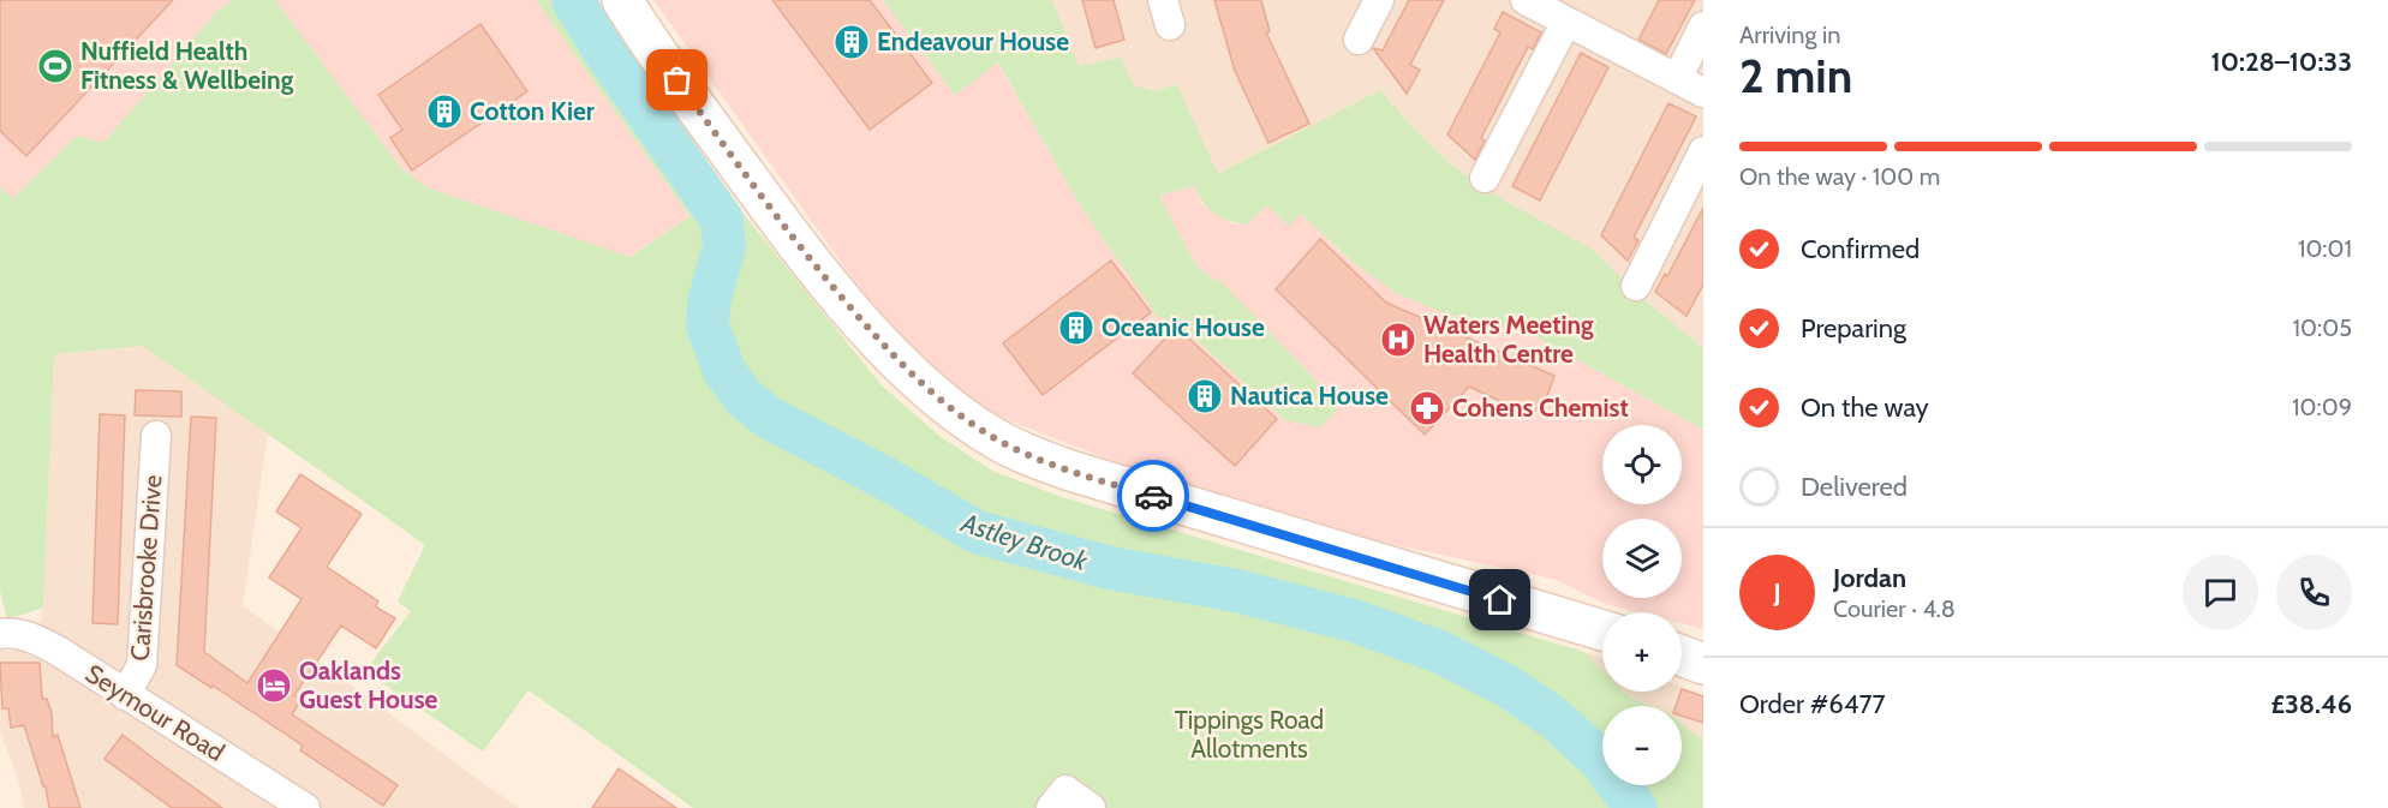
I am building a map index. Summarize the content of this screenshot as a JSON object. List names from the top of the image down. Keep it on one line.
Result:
{"streets":{"street":["Carisbrooke Drive","Seymour Road"]},"crossings":[["Carisbrooke Drive","Seymour Road"]],"water":["Astley Brook"],"parks":["Tippings Road Allotments"],"places":{"building":["Endeavour House","Cotton Kier","Oceanic House","Nautica House"],"sports":["Nuffield Health Fitness & Wellbeing"],"hospital":["Waters Meeting Health Centre"],"pharmacy":["Cohens Chemist"],"hotel":["Oaklands Guest House"]},"page":{"heading":["2 min","Arriving in","10:28–10:33"],"panel":["Jordan","Courier · 4.8","Order #6477","£38.46"],"bar":"On the way · 100 m","list":[["Confirmed","10:01"],["Preparing","10:05"],["On the way","10:09"],"Delivered"],"map_buttons":["+","−"],"round":"J"}}
